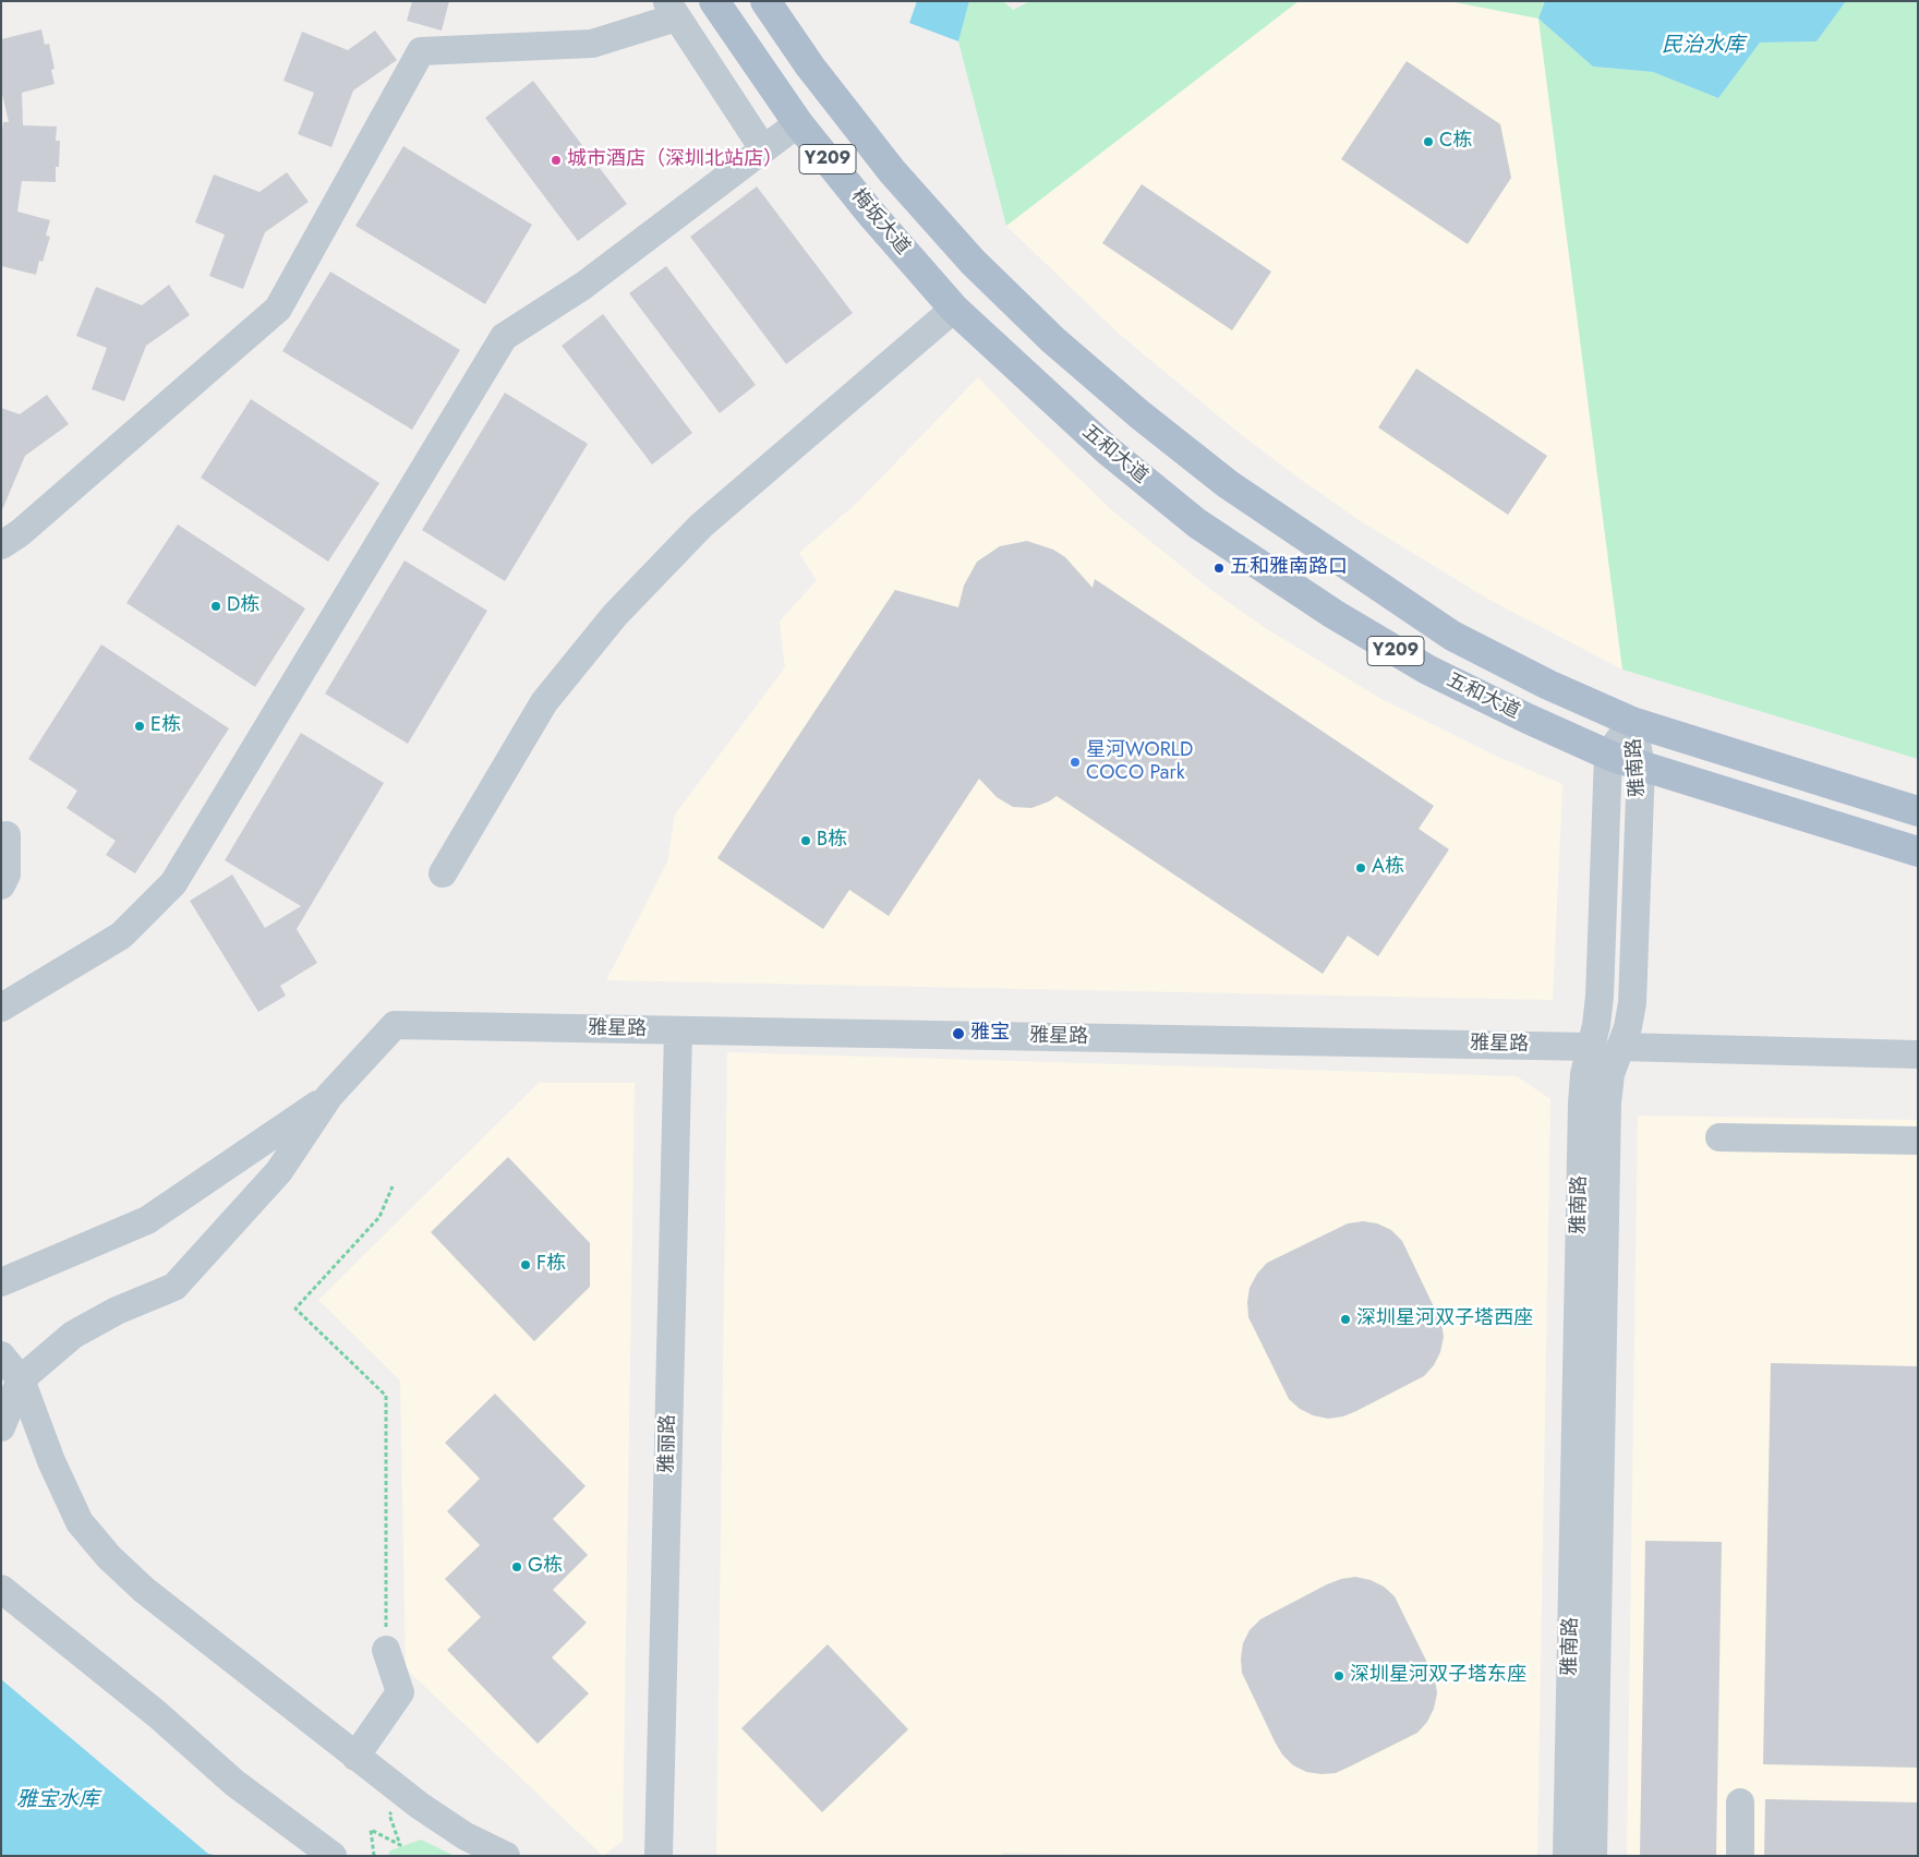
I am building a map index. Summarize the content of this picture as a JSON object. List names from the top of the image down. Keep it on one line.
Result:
{"streets":{"main road":["Y209","梅坂大道","五和大道"],"street":["雅南路","雅星路","雅丽路"]},"crossings":[["梅坂大道","五和大道"],["五和大道","雅南路"],["雅南路","雅星路"],["雅星路","雅丽路"]],"water":["民治水库","雅宝水库"],"places":["C栋","城市酒店（深圳北站店）","五和雅南路口","D栋","E栋","星河WORLD COCO Park","B栋","A栋","雅宝","F栋","深圳星河双子塔西座","G栋","深圳星河双子塔东座"]}
